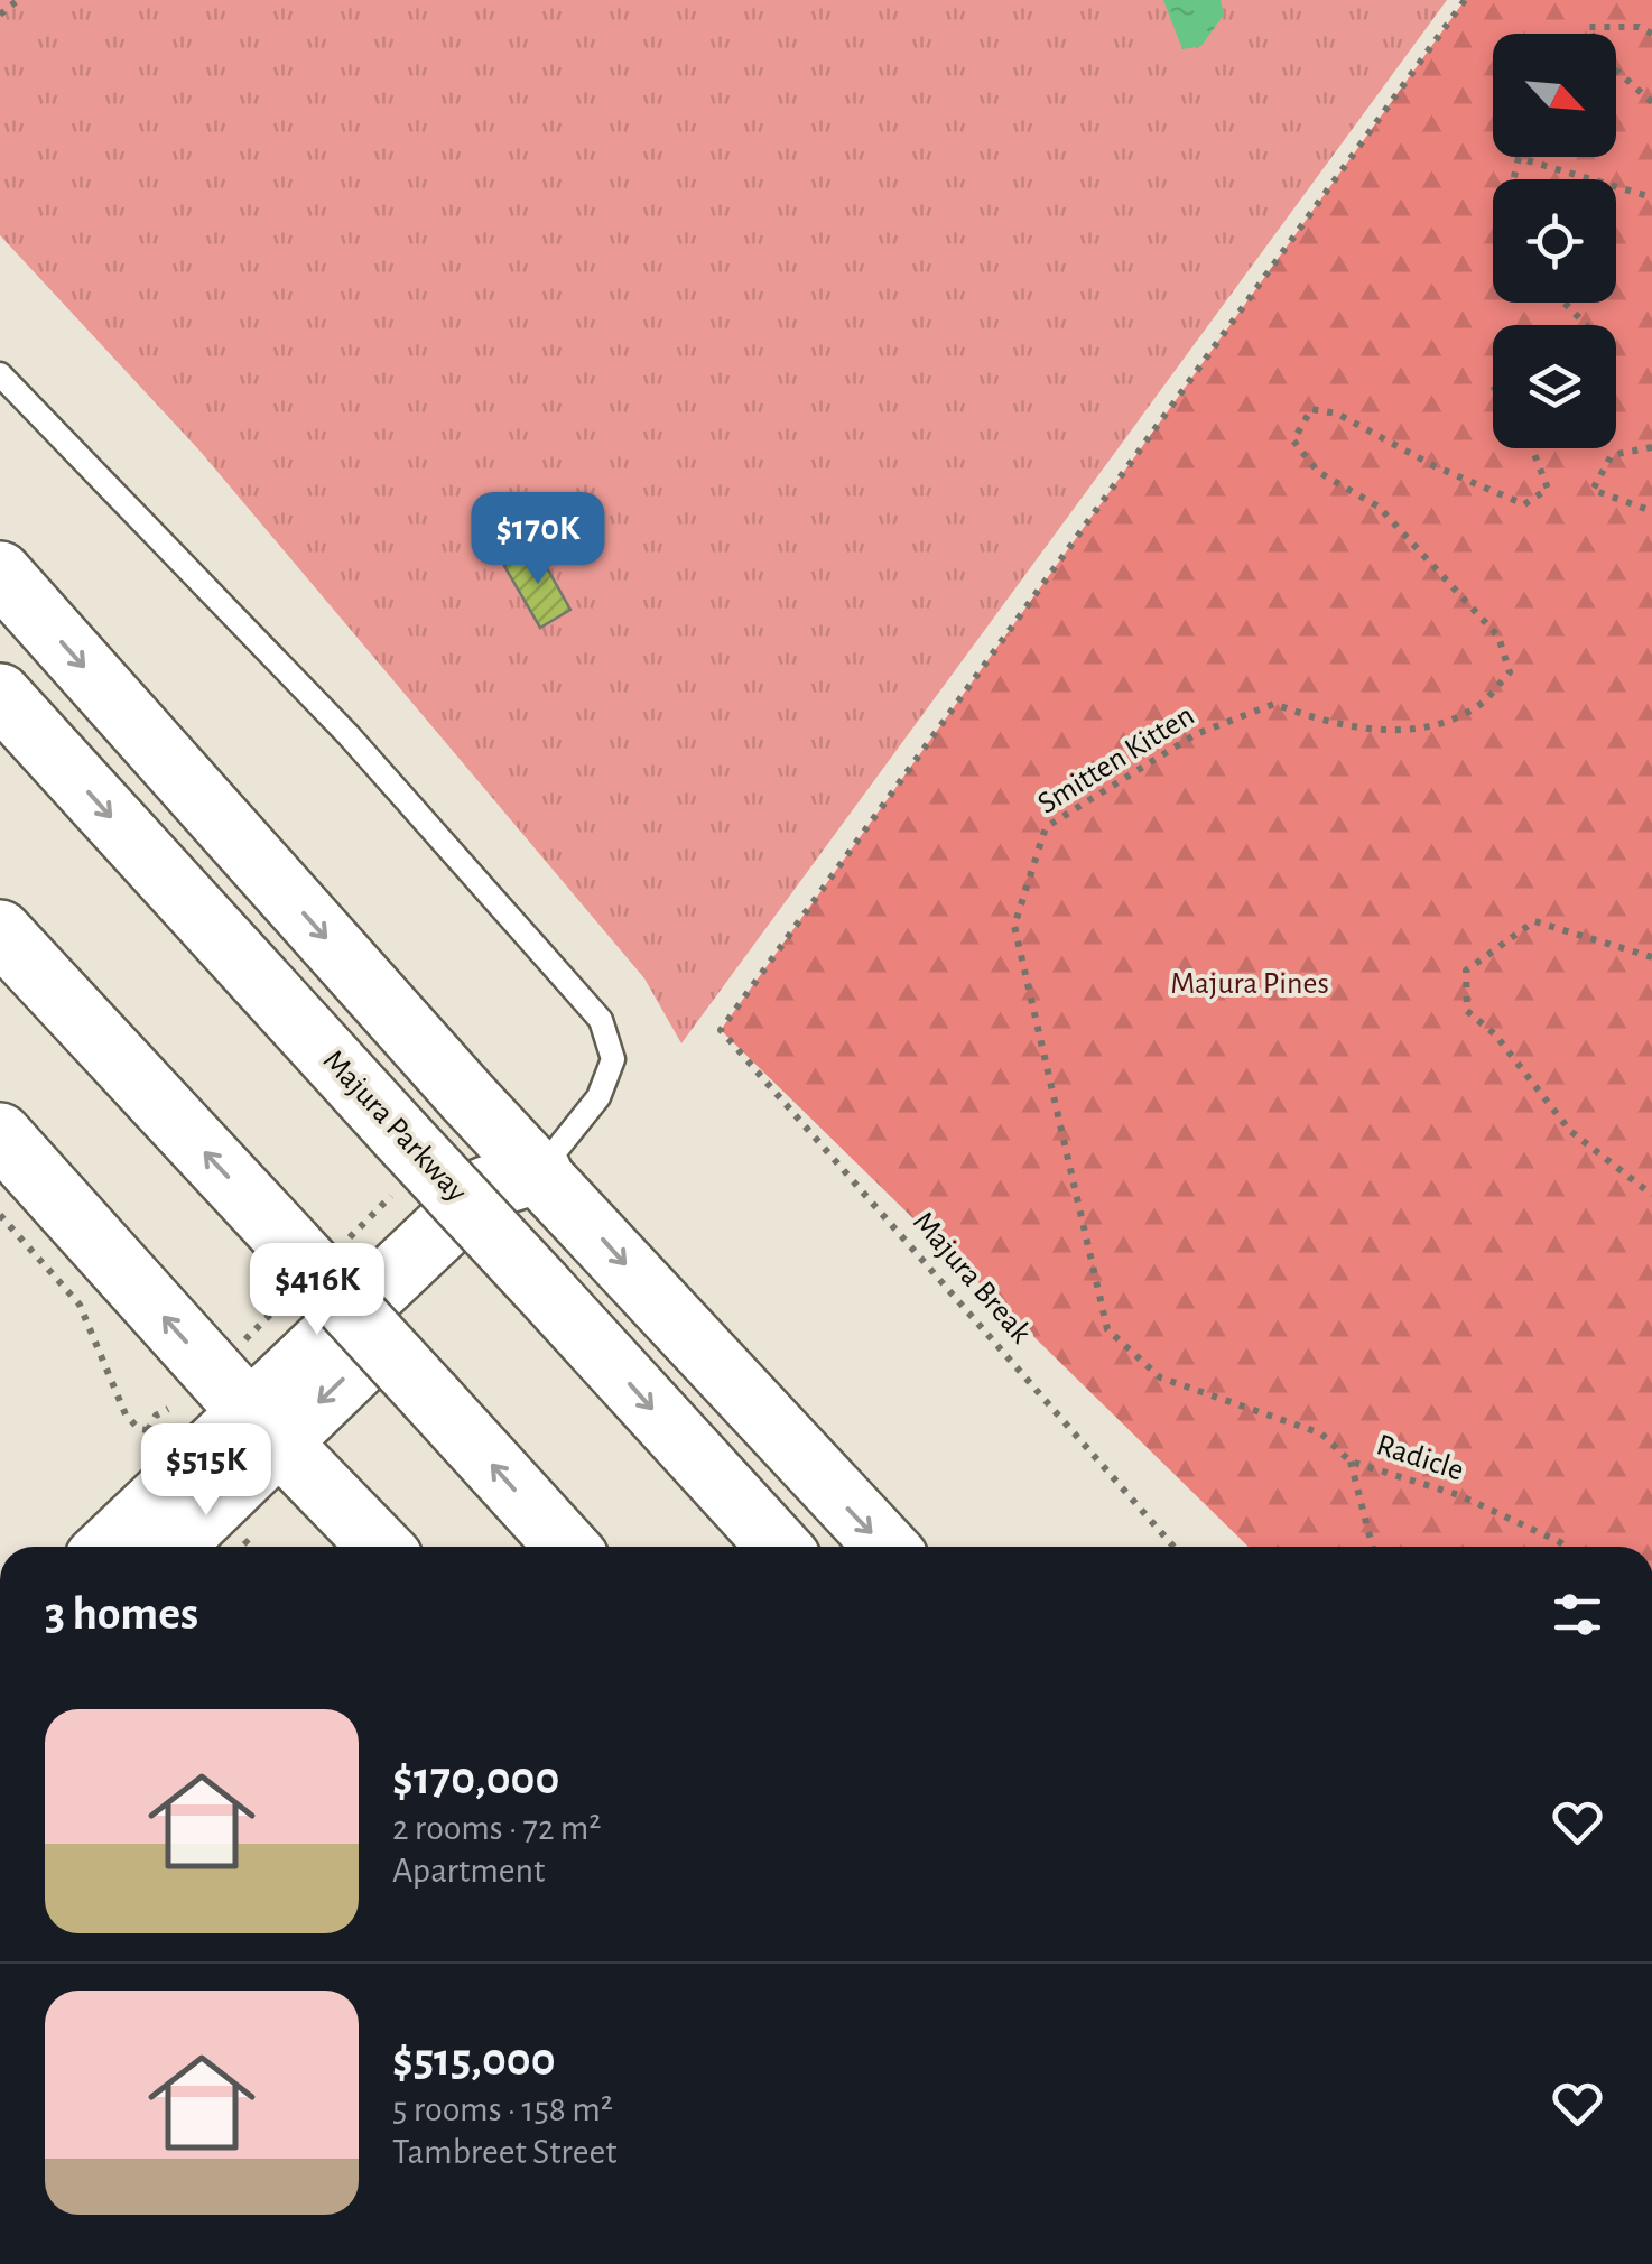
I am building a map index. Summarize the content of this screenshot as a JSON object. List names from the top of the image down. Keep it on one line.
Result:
{"streets":{"main road":["Majura Parkway"],"path":["Smitten Kitten","Majura Break","Radicle"]},"crossings":[["Smitten Kitten","Radicle"]],"parks":["Majura Pines"],"north":"bottom right","page":{"price":["$170K","$416K","$515K"],"heading":"3 homes","list":[{"name":"$170,000","note":"2 rooms · 72 m² · Apartment"},{"name":"$515,000","note":"5 rooms · 158 m² · Tambreet Street"}]}}
